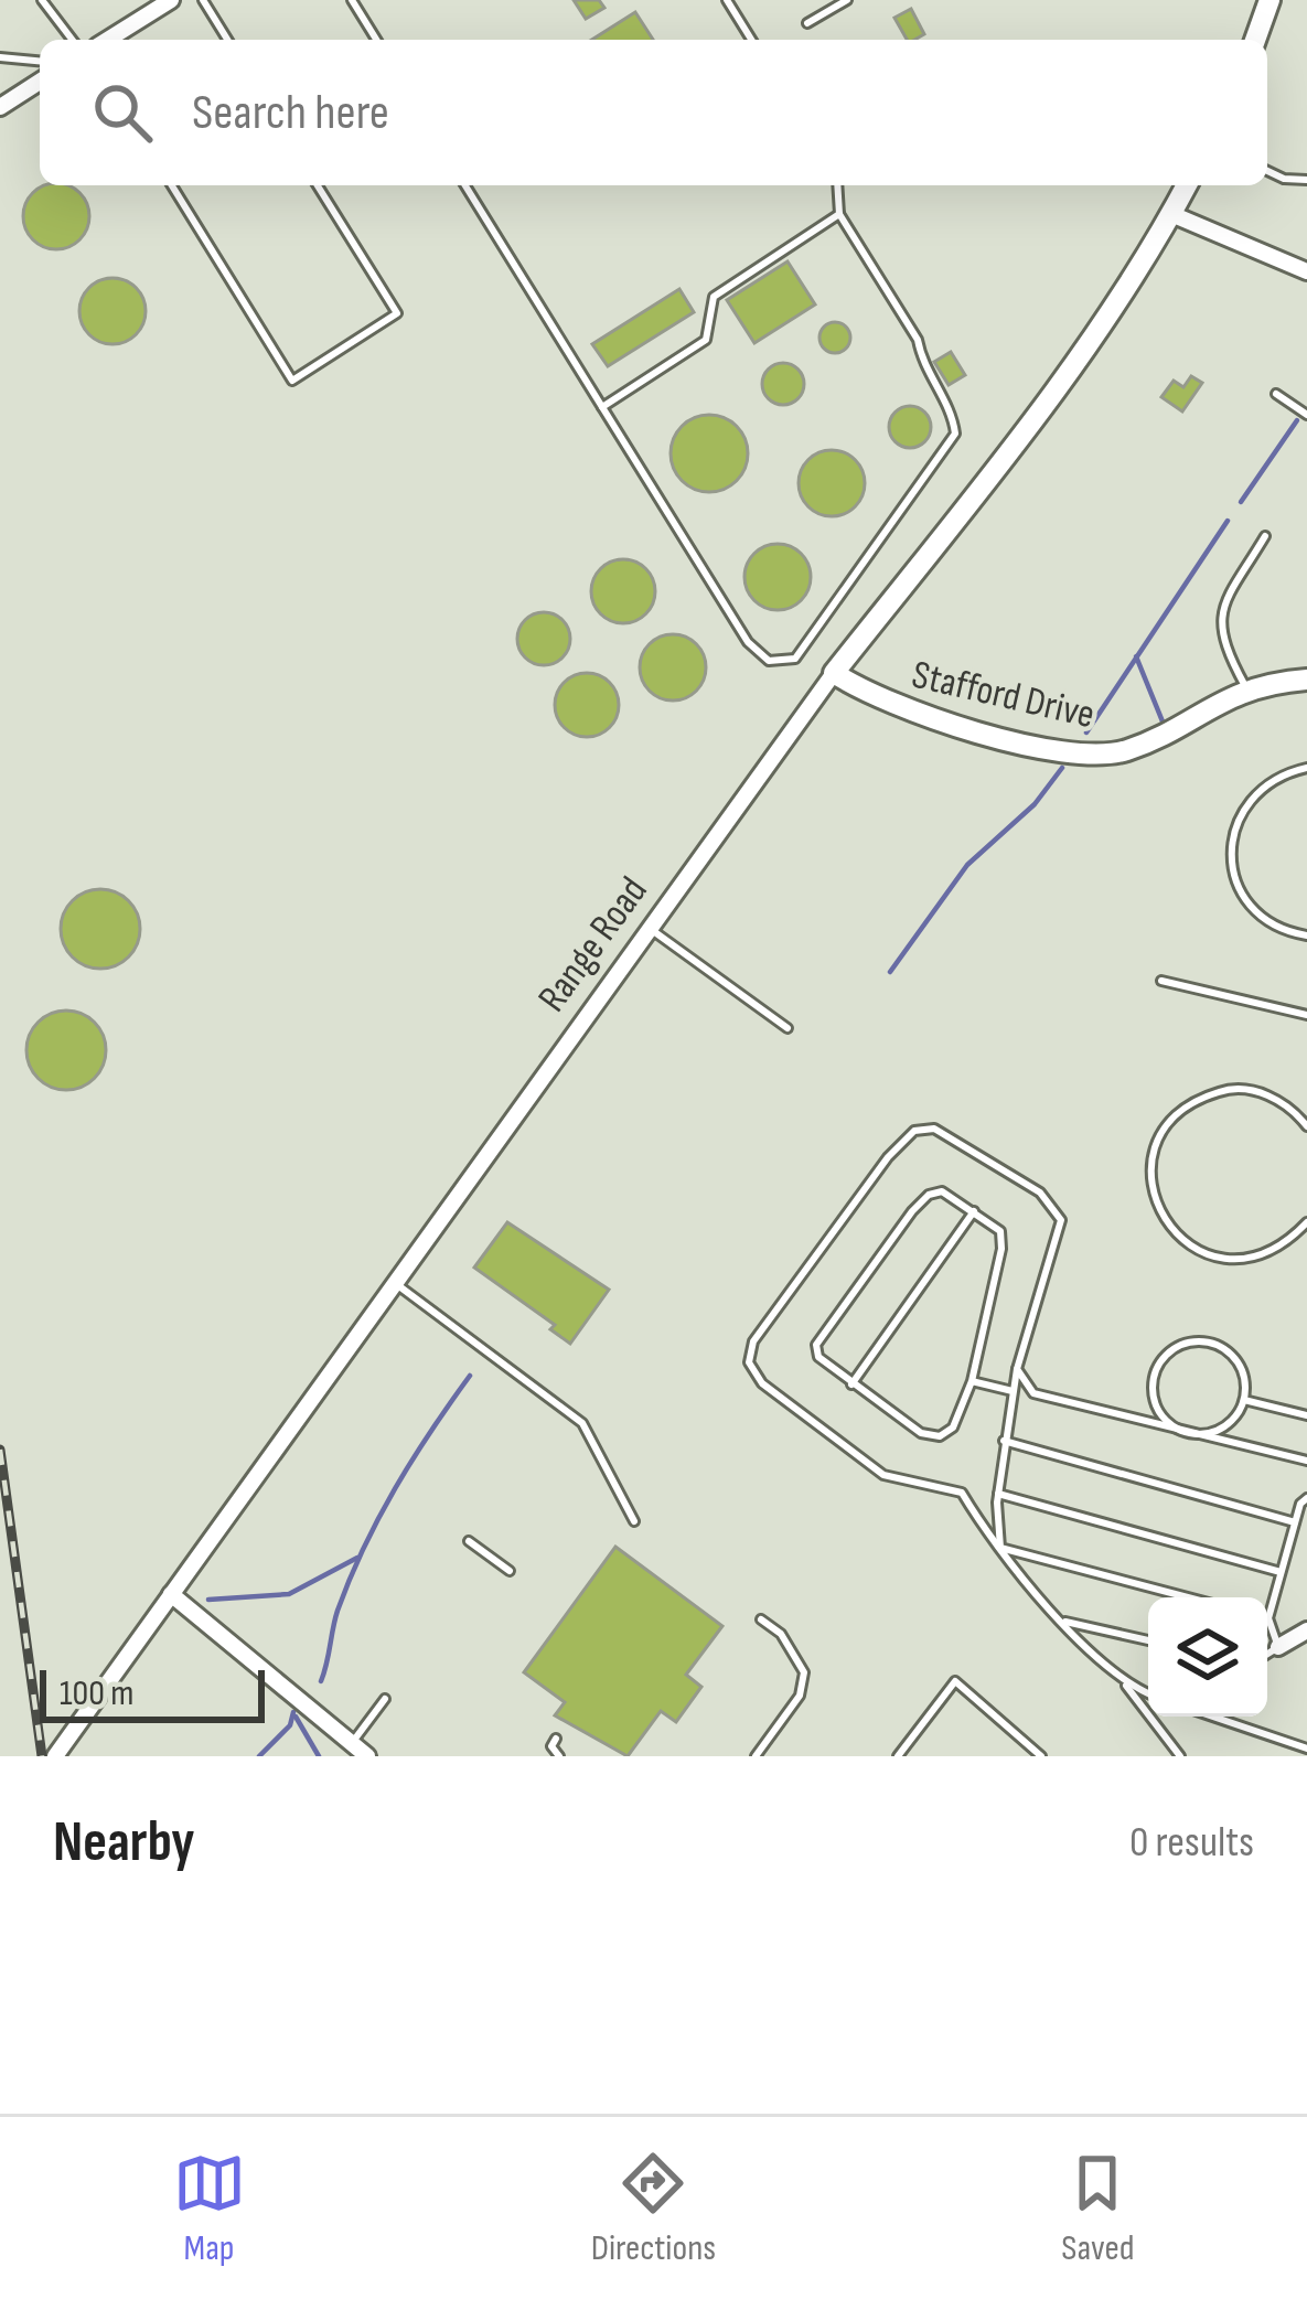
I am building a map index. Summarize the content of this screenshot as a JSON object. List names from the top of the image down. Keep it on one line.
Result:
{"streets":{"street":["Stafford Drive","Range Road"]},"crossings":[["Stafford Drive","Range Road"]],"scale_bar":"100 m","page":{"search":"Search here","scale":"100 m","heading":["Nearby","0 results"],"nav":["Map","Directions","Saved"]}}
